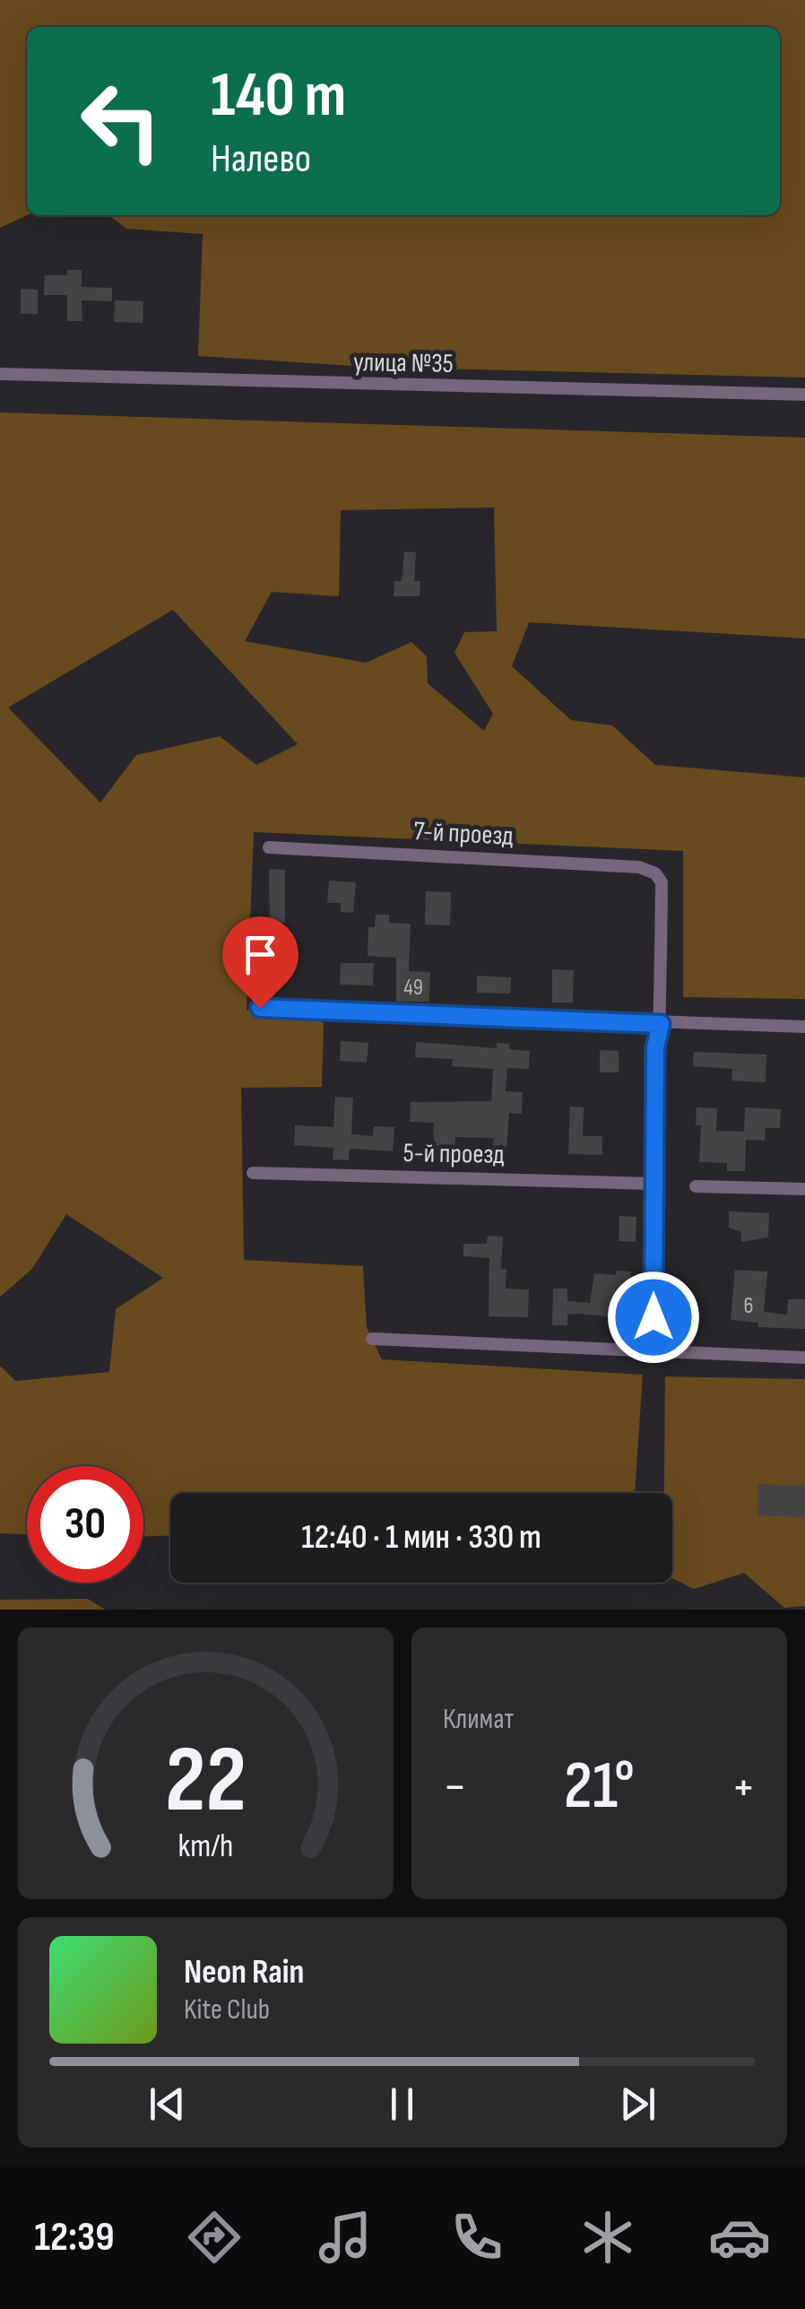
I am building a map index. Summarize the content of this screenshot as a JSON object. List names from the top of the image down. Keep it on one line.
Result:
{"streets":{"street":["улица №35","7-й проезд","5-й проезд"]},"house_numbers":["49","6"],"page":{"turn":["140 m","Налево"],"limit":"30","trip":"12:40 · 1 мин · 330 m","tile":"Климат","heat":["−","21°","+"],"song":["Neon Rain","Kite Club"],"tabs":"12:39","gauge":["22","km/h"]}}
